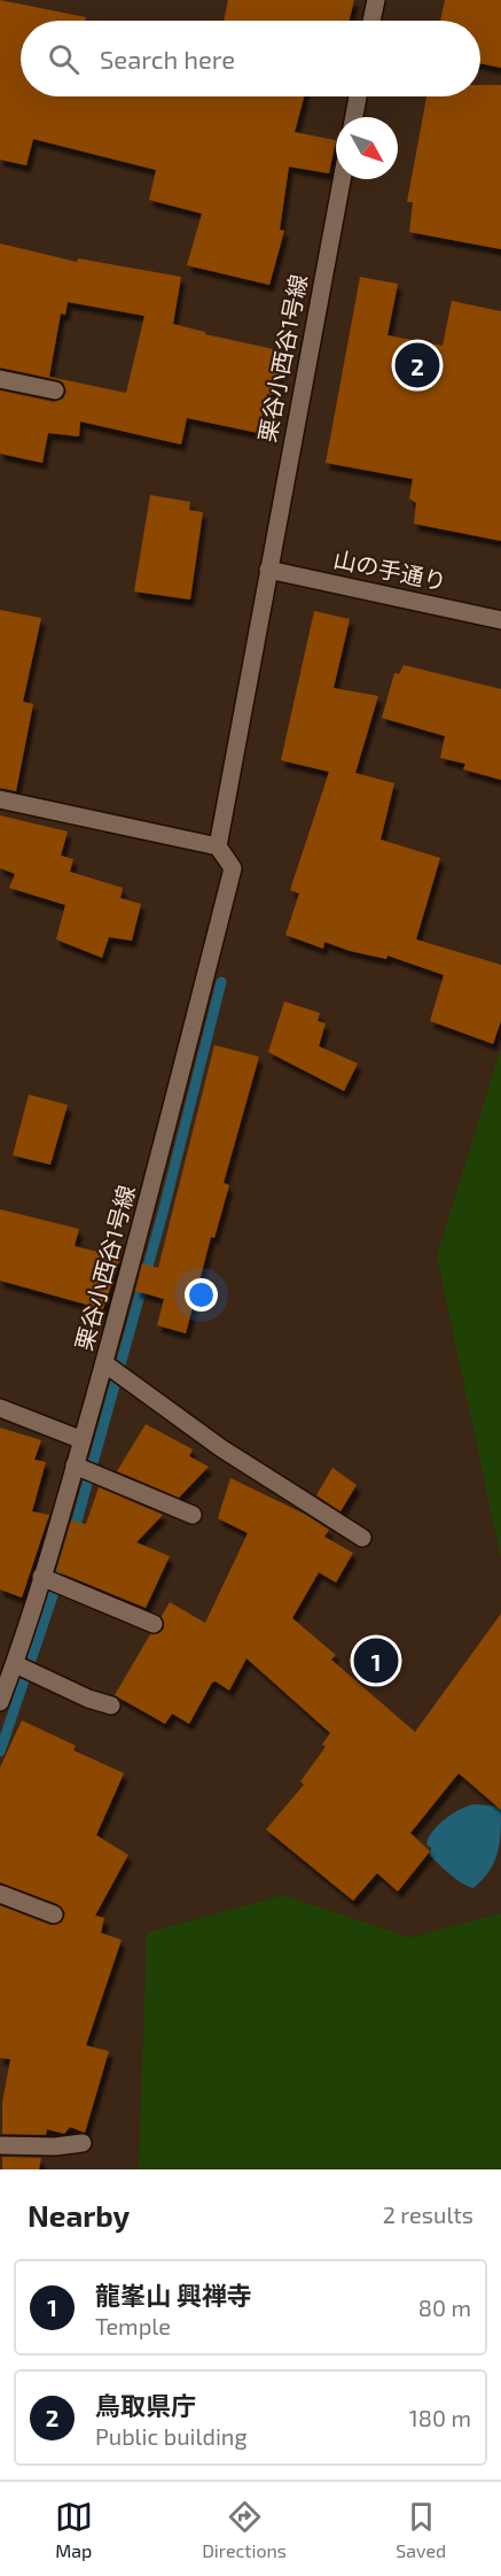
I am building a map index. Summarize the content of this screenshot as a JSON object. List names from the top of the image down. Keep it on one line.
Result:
{"streets":{"street":["栗谷小西谷1号線","山の手通り"]},"crossings":[["栗谷小西谷1号線","山の手通り"]],"north":"bottom right","page":{"search":"Search here","pins":["2","1"],"heading":["Nearby","2 results"],"list":[{"mark":"1","name":"龍峯山 興禅寺","note":"Temple","value":"80 m"},{"mark":"2","name":"鳥取県庁","note":"Public building","value":"180 m"}],"nav":["Map","Directions","Saved"]}}
